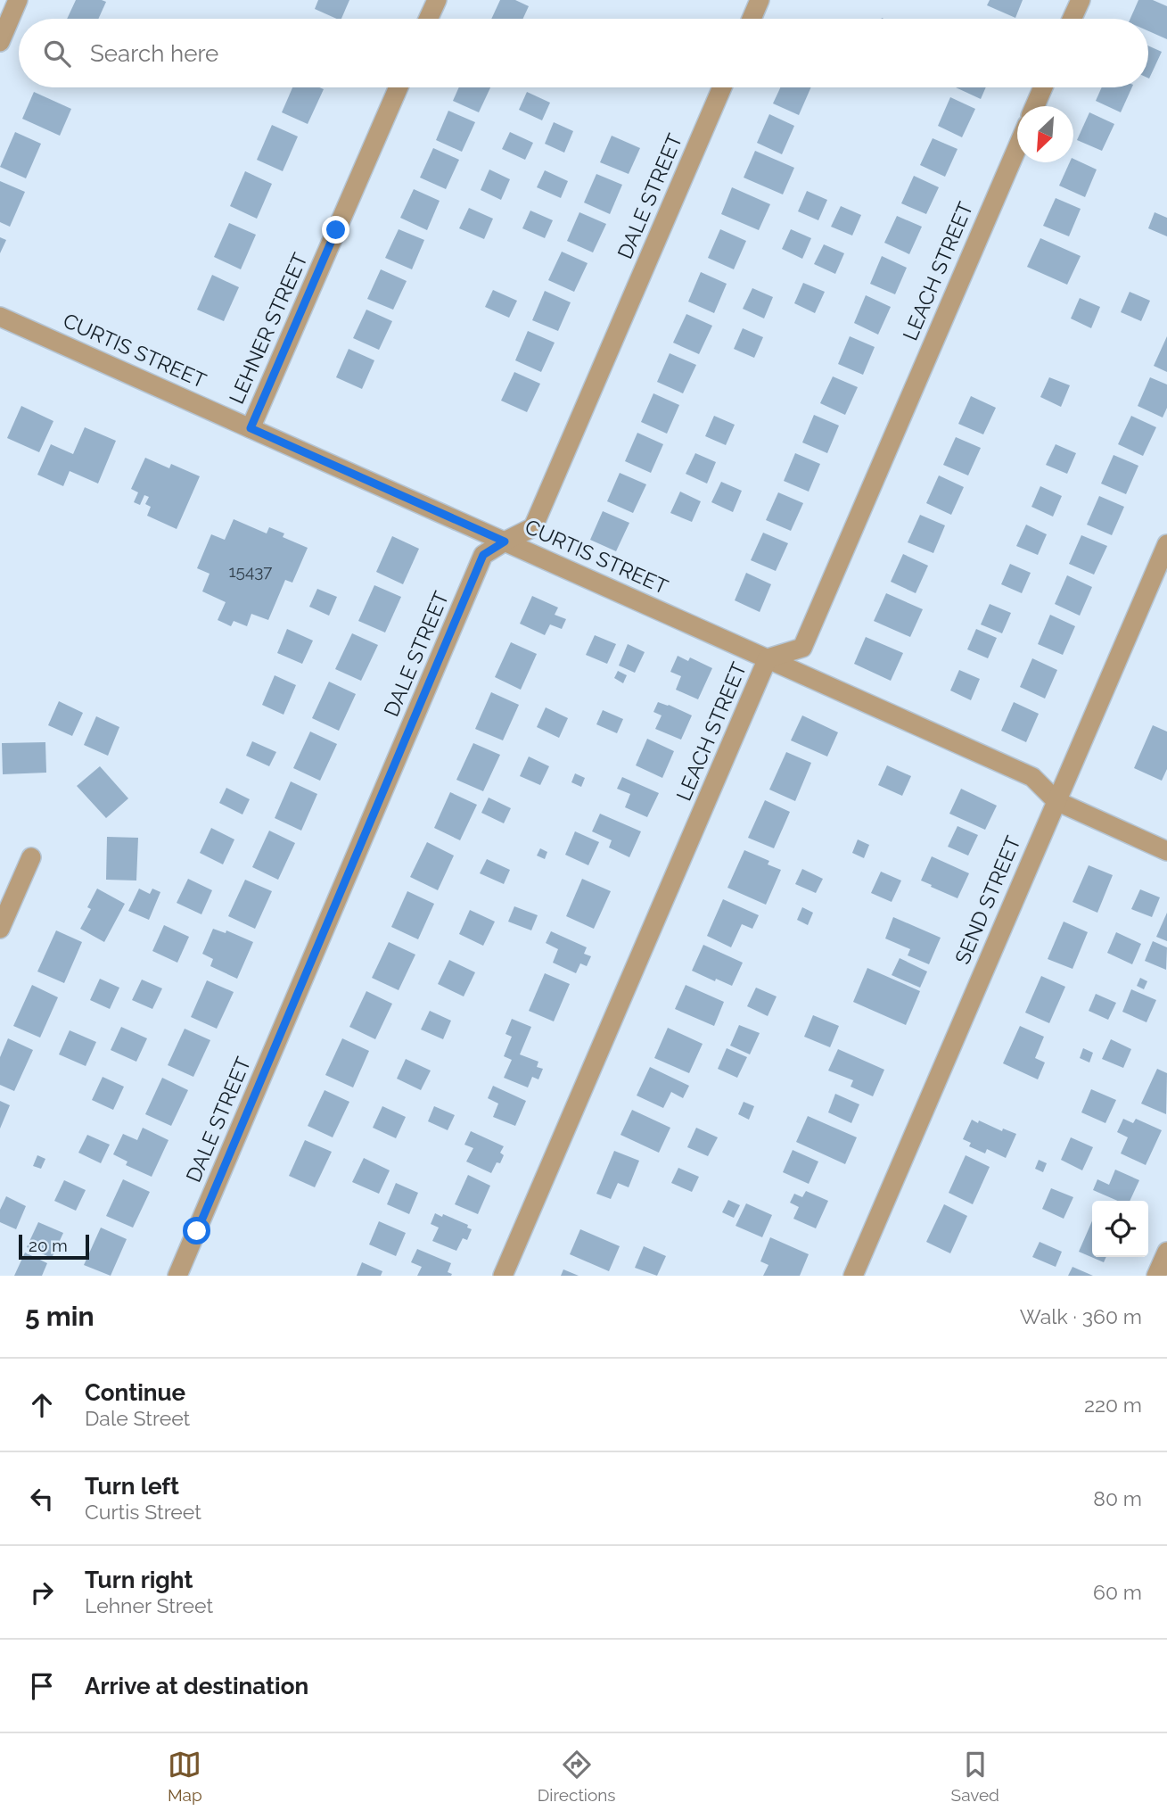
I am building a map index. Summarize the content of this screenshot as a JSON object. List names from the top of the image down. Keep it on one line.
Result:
{"streets":{"street":["DALE STREET","LEACH STREET","LEHNER STREET","CURTIS STREET","SEND STREET"]},"crossings":[["DALE STREET","CURTIS STREET"],["LEACH STREET","CURTIS STREET"],["LEHNER STREET","CURTIS STREET"],["CURTIS STREET","SEND STREET"]],"house_numbers":["15437"],"scale_bar":"20 m","north":"bottom left","page":{"search":"Search here","scale":"20 m","heading":["5 min","Walk · 360 m"],"list":[["Continue","Dale Street","220 m"],["Turn left","Curtis Street","80 m"],["Turn right","Lehner Street","60 m"],"Arrive at destination"],"nav":["Map","Directions","Saved"]}}
